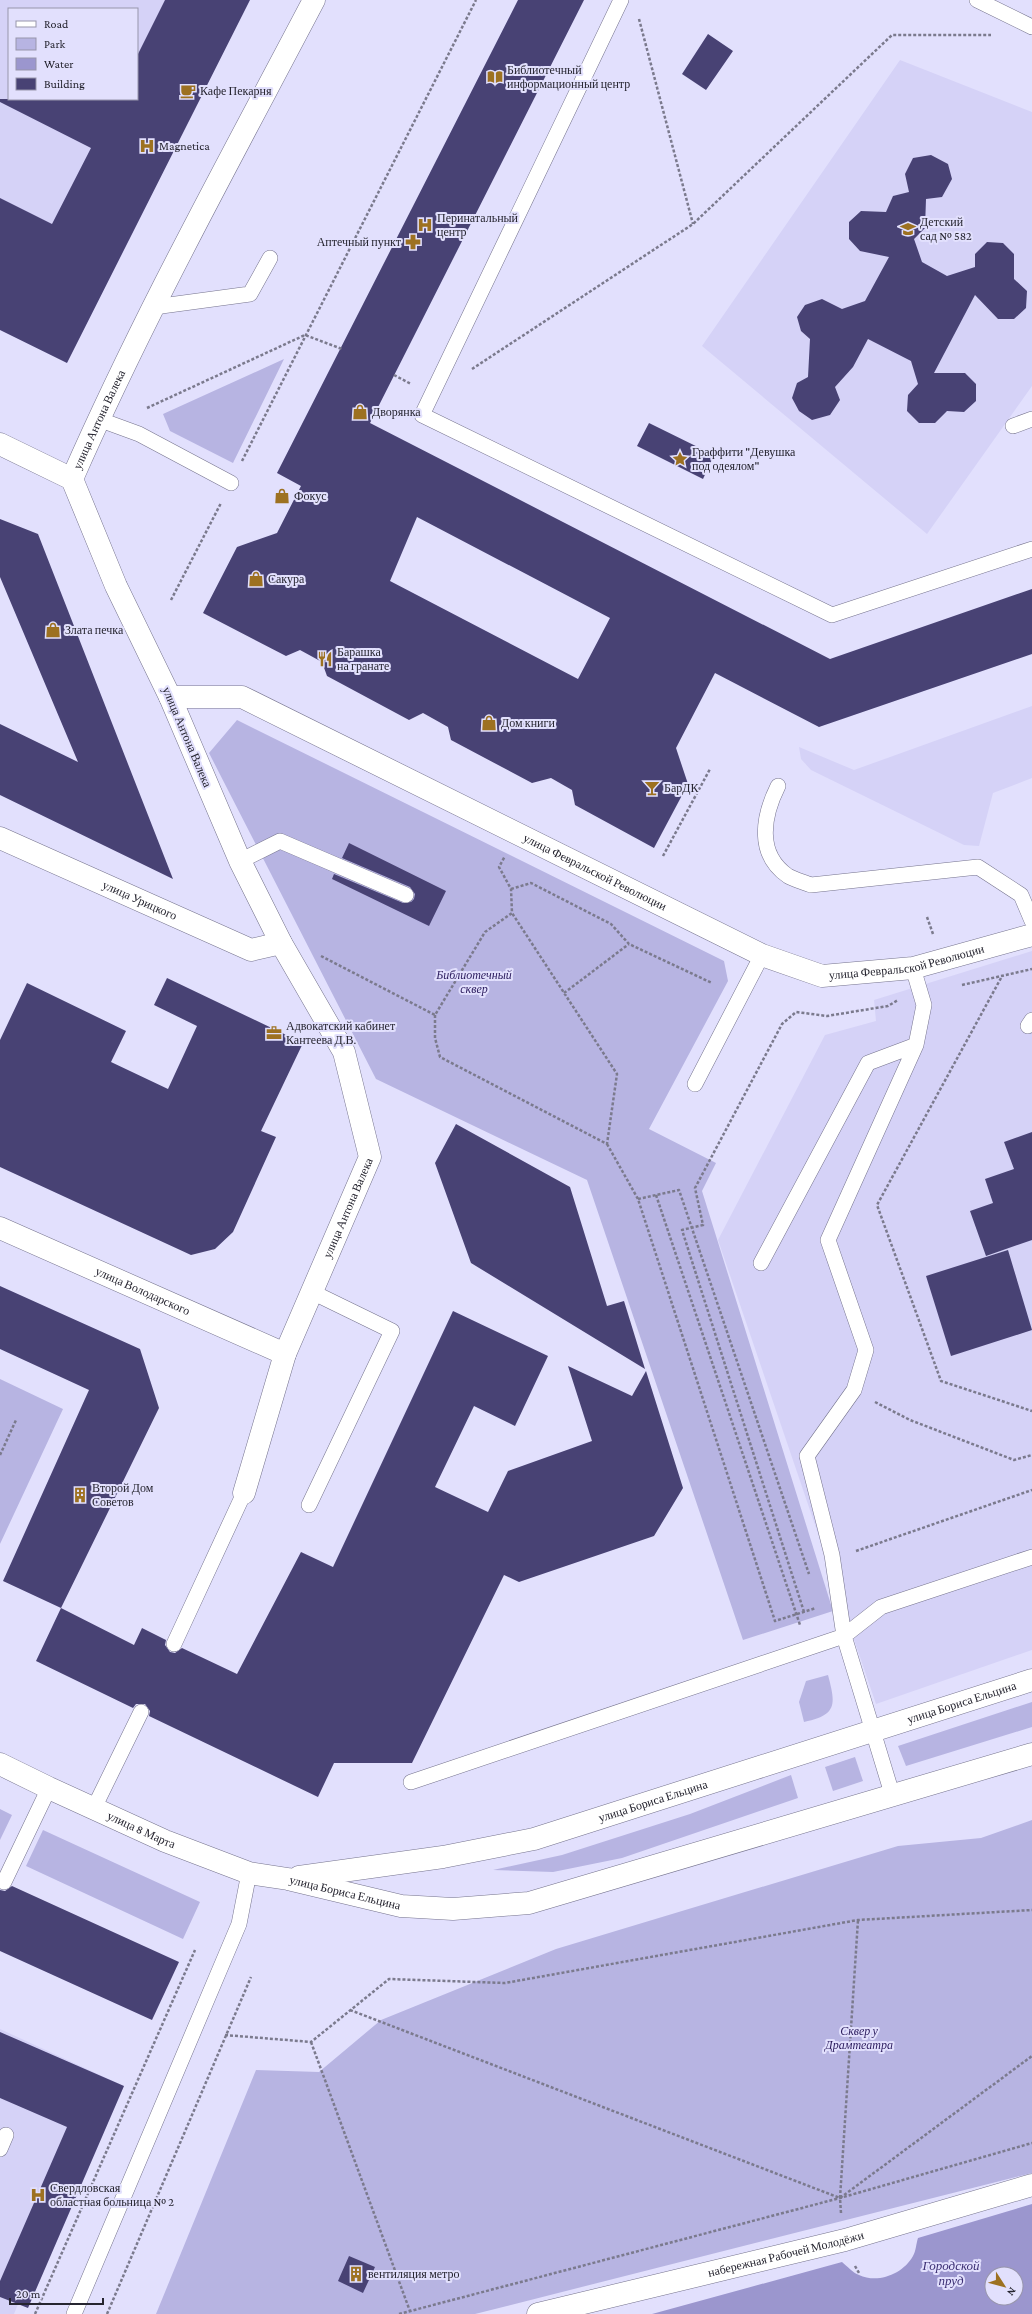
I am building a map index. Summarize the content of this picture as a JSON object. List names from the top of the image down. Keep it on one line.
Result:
{"streets":{"street":["улица Антона Валека","улица Февральской Революции","улица Урицкого","улица Володарского","улица Бориса Ельцина","улица 8 Марта","набережная Рабочей Молодёжи"]},"crossings":[["улица Антона Валека","улица Февральской Революции"],["улица Антона Валека","улица Урицкого"],["улица Антона Валека","улица Володарского"],["улица Бориса Ельцина","улица 8 Марта"]],"water":["Городской пруд"],"parks":["Библиотечный сквер","Сквер у Драмтеатра"],"places":{"library":["Библиотечный информационный центр"],"cafe":["Кафе Пекарня"],"hospital":["Magnetica","Перинатальный центр","Свердловская областная больница № 2"],"school or university":["Детский сад № 582"],"pharmacy":["Аптечный пункт"],"shop":["Дворянка","Фокус","Сакура","Злата печка","Дом книги"],"place":["Граффити \"Девушка под одеялом\""],"restaurant":["Барашка на гранате"],"bar":["БарДК"],"office":["Адвокатский кабинет Кантеева Д.В."],"building":["Второй Дом Советов","вентиляция метро"]},"legend":["Road","Park","Water","Building"],"scale_bar":"20 m","north":"bottom right"}
